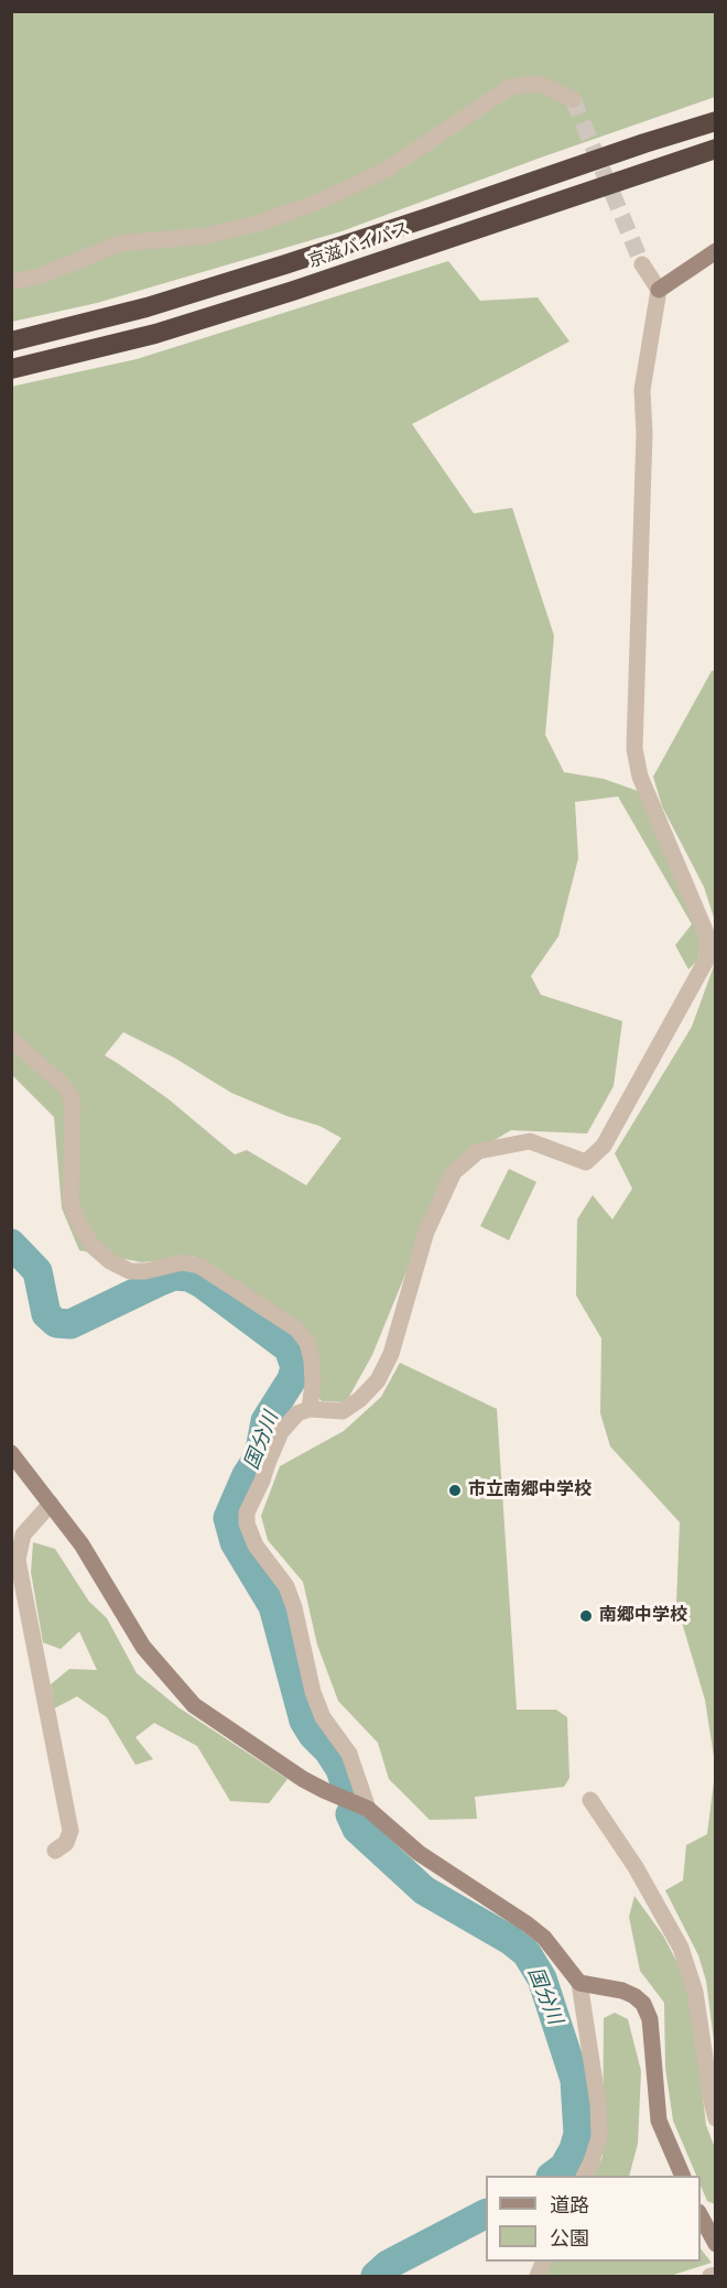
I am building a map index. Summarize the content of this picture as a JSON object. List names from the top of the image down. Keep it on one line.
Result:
{"streets":{"highway":["京滋バイパス"]},"water":["国分川"],"places":["市立南郷中学校","南郷中学校"],"legend":["道路","公園"]}
